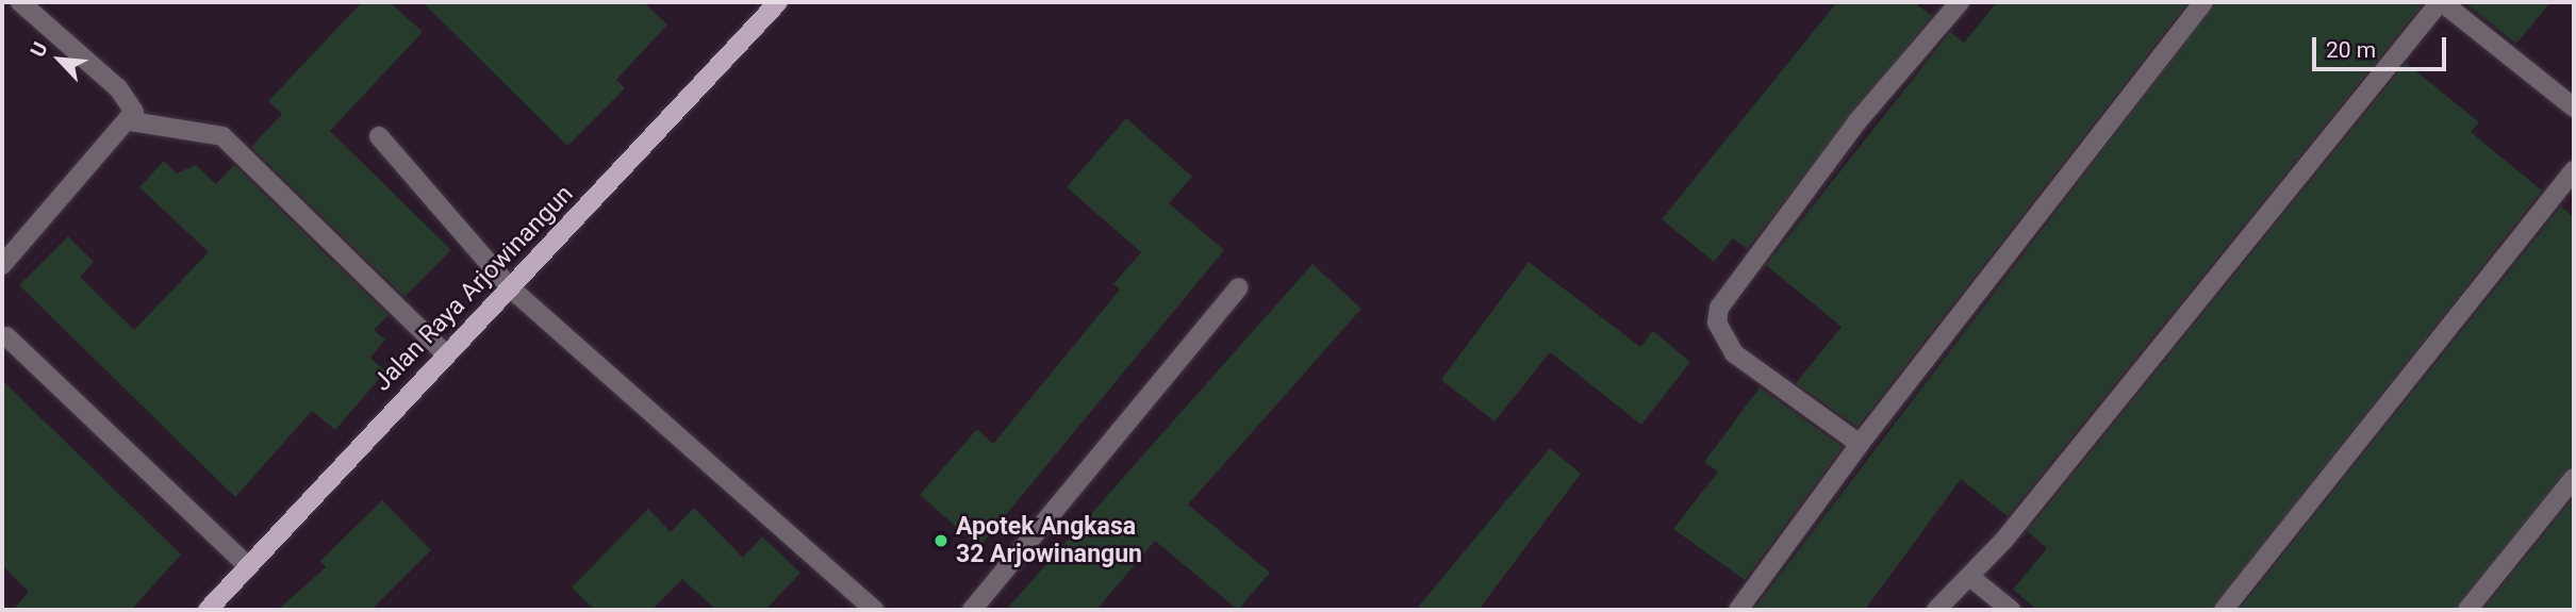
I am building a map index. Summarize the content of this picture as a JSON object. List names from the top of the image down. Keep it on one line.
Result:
{"streets":{"main road":["Jalan Raya Arjowinangun"]},"places":["Apotek Angkasa 32 Arjowinangun"],"scale_bar":"20 m","north":"top left"}
